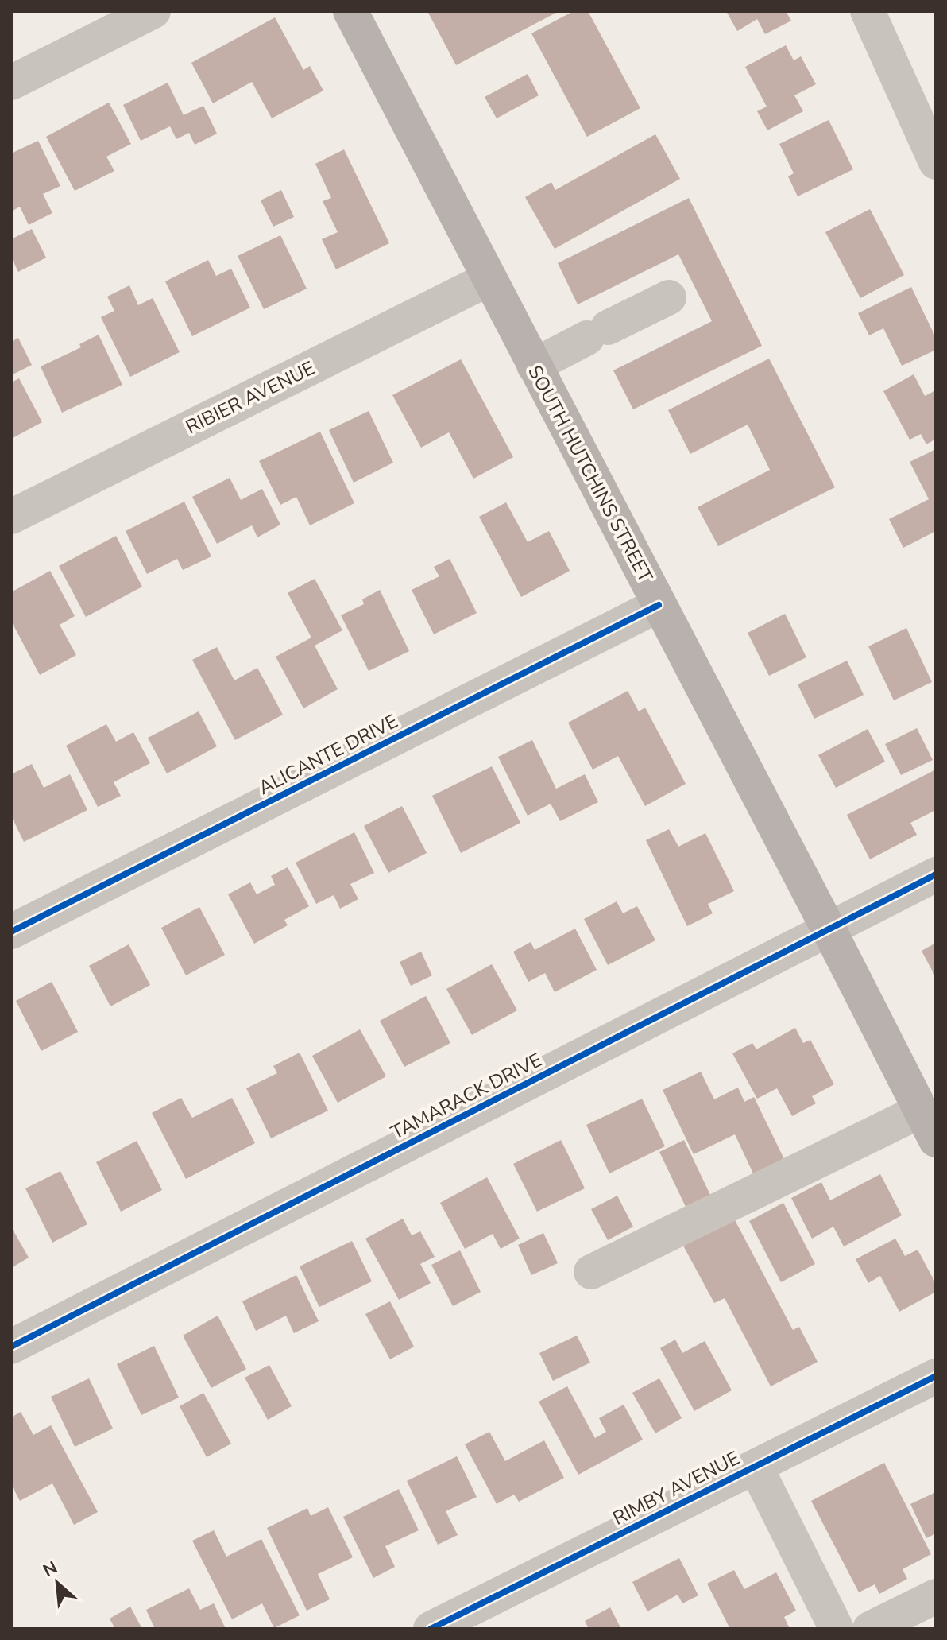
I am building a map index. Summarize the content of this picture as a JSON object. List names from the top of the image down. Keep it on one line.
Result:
{"streets":{"main road":["SOUTH HUTCHINS STREET"],"street":["RIBIER AVENUE","ALICANTE DRIVE","TAMARACK DRIVE","RIMBY AVENUE"]},"crossings":[["RIBIER AVENUE","SOUTH HUTCHINS STREET"],["SOUTH HUTCHINS STREET","ALICANTE DRIVE"],["SOUTH HUTCHINS STREET","TAMARACK DRIVE"]],"north":"top left"}
